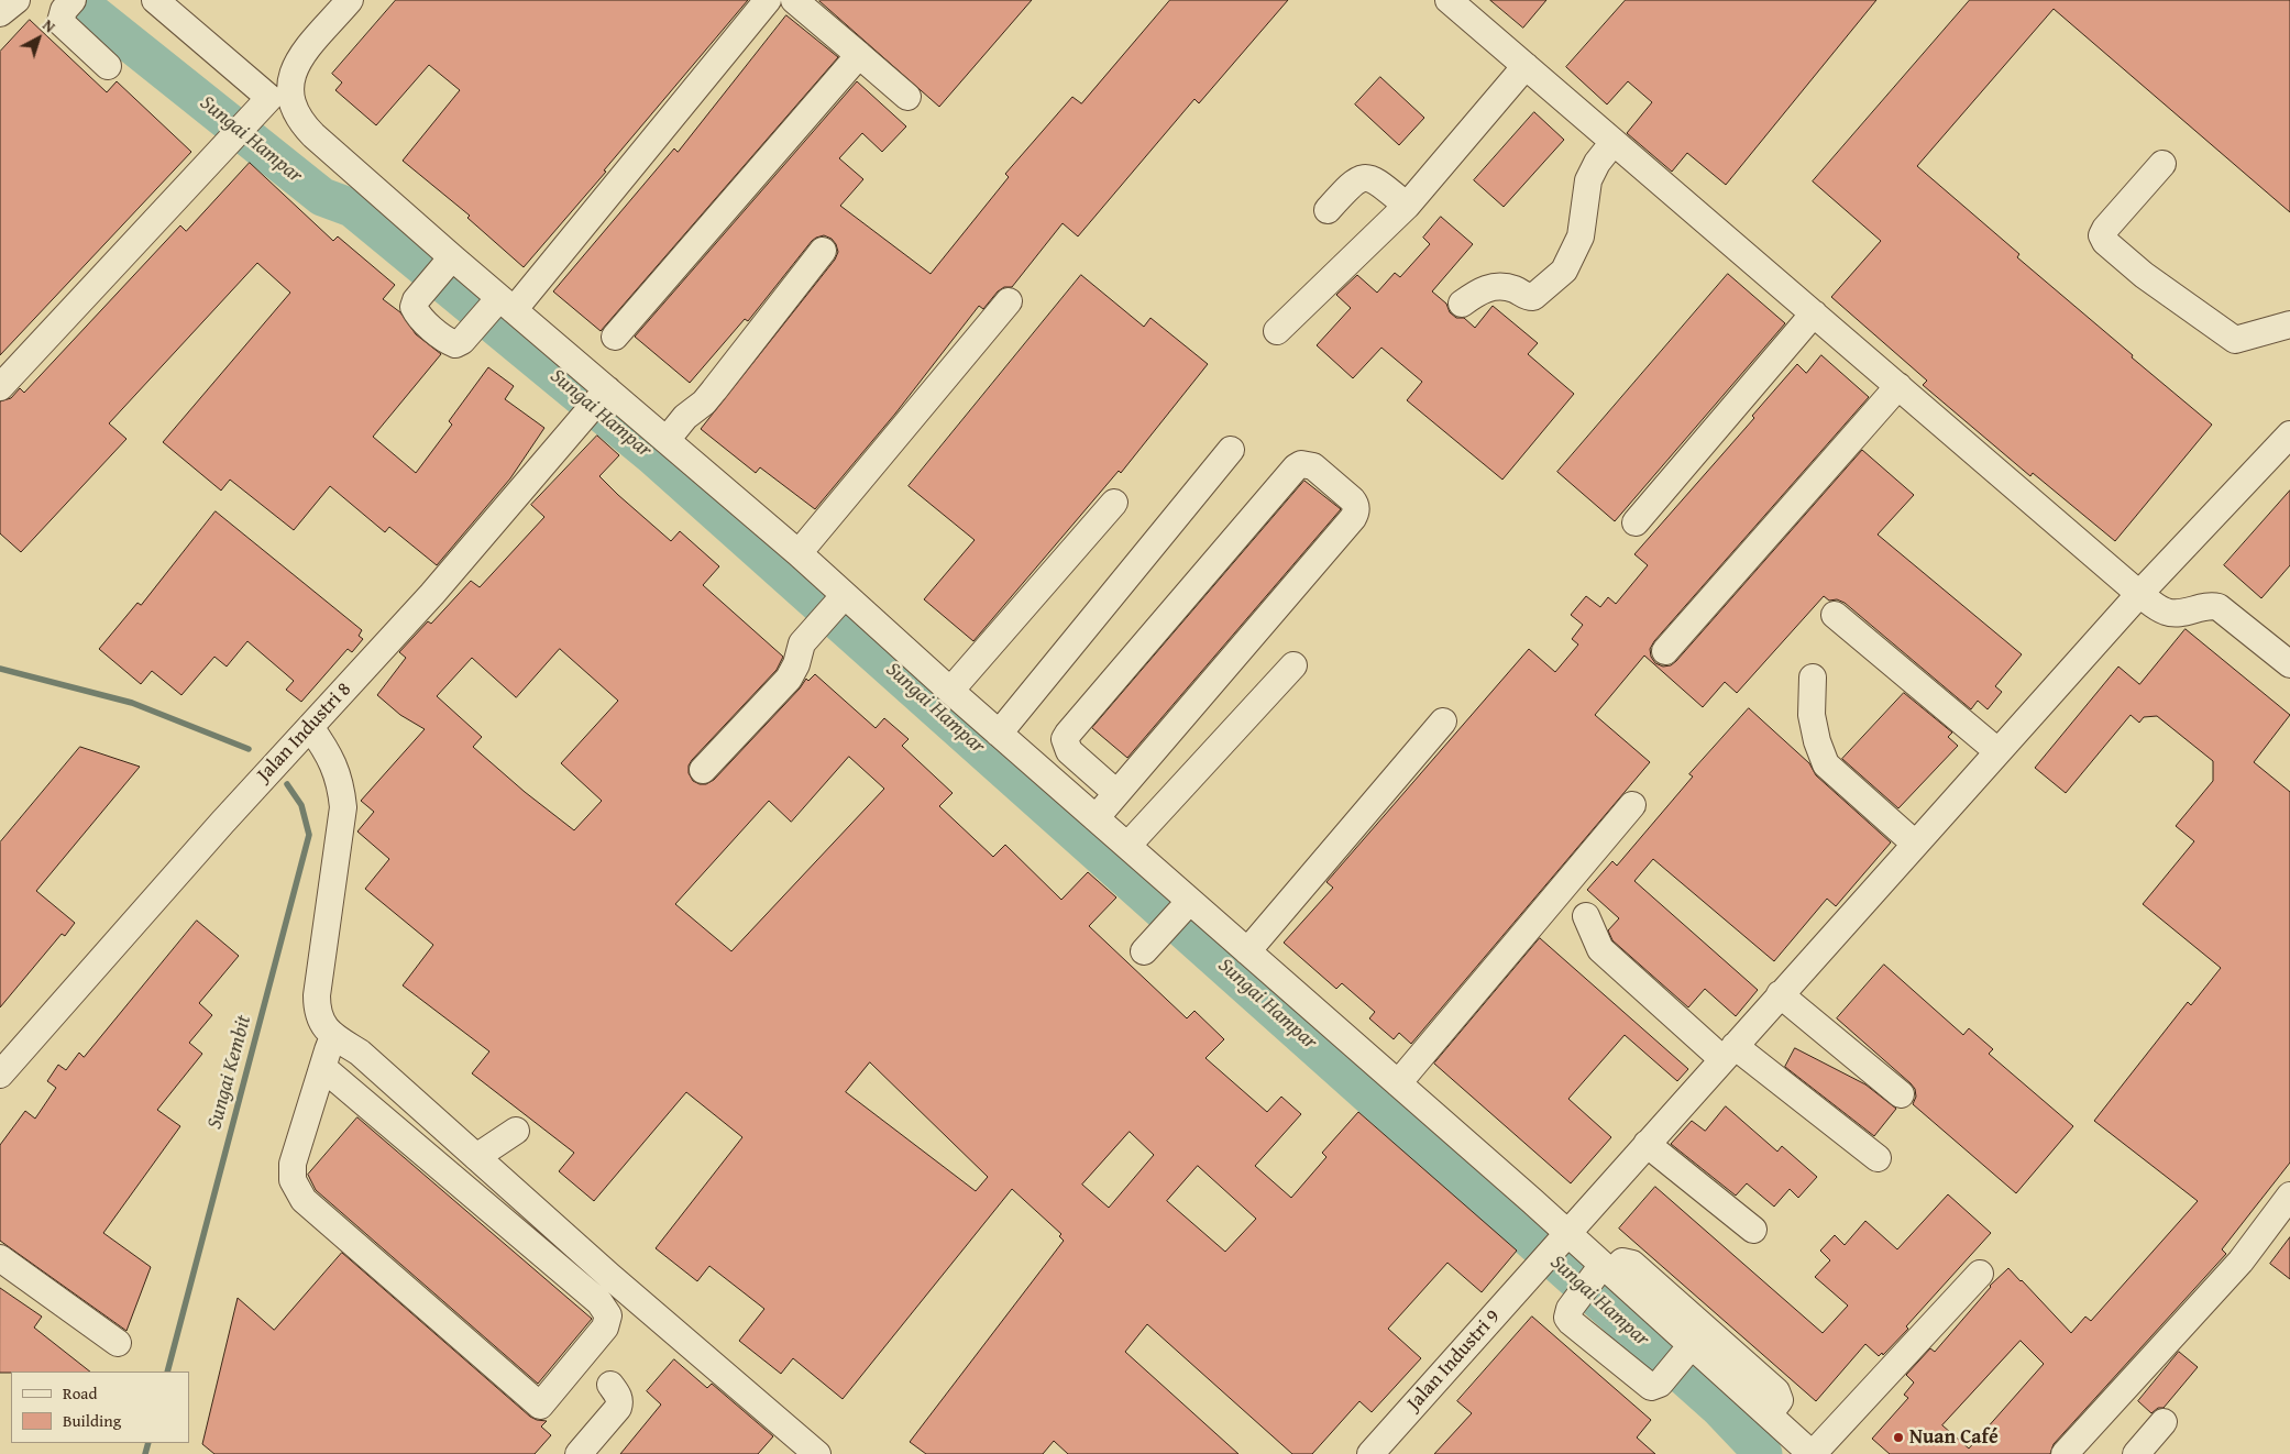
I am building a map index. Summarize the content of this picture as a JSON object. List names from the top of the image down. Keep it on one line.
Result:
{"streets":{"street":["Jalan Industri 8","Jalan Industri 9"]},"water":["Sungai Hampar","Sungai Kembit"],"places":["Nuan Café"],"legend":["Road","Building"],"north":"top right"}
